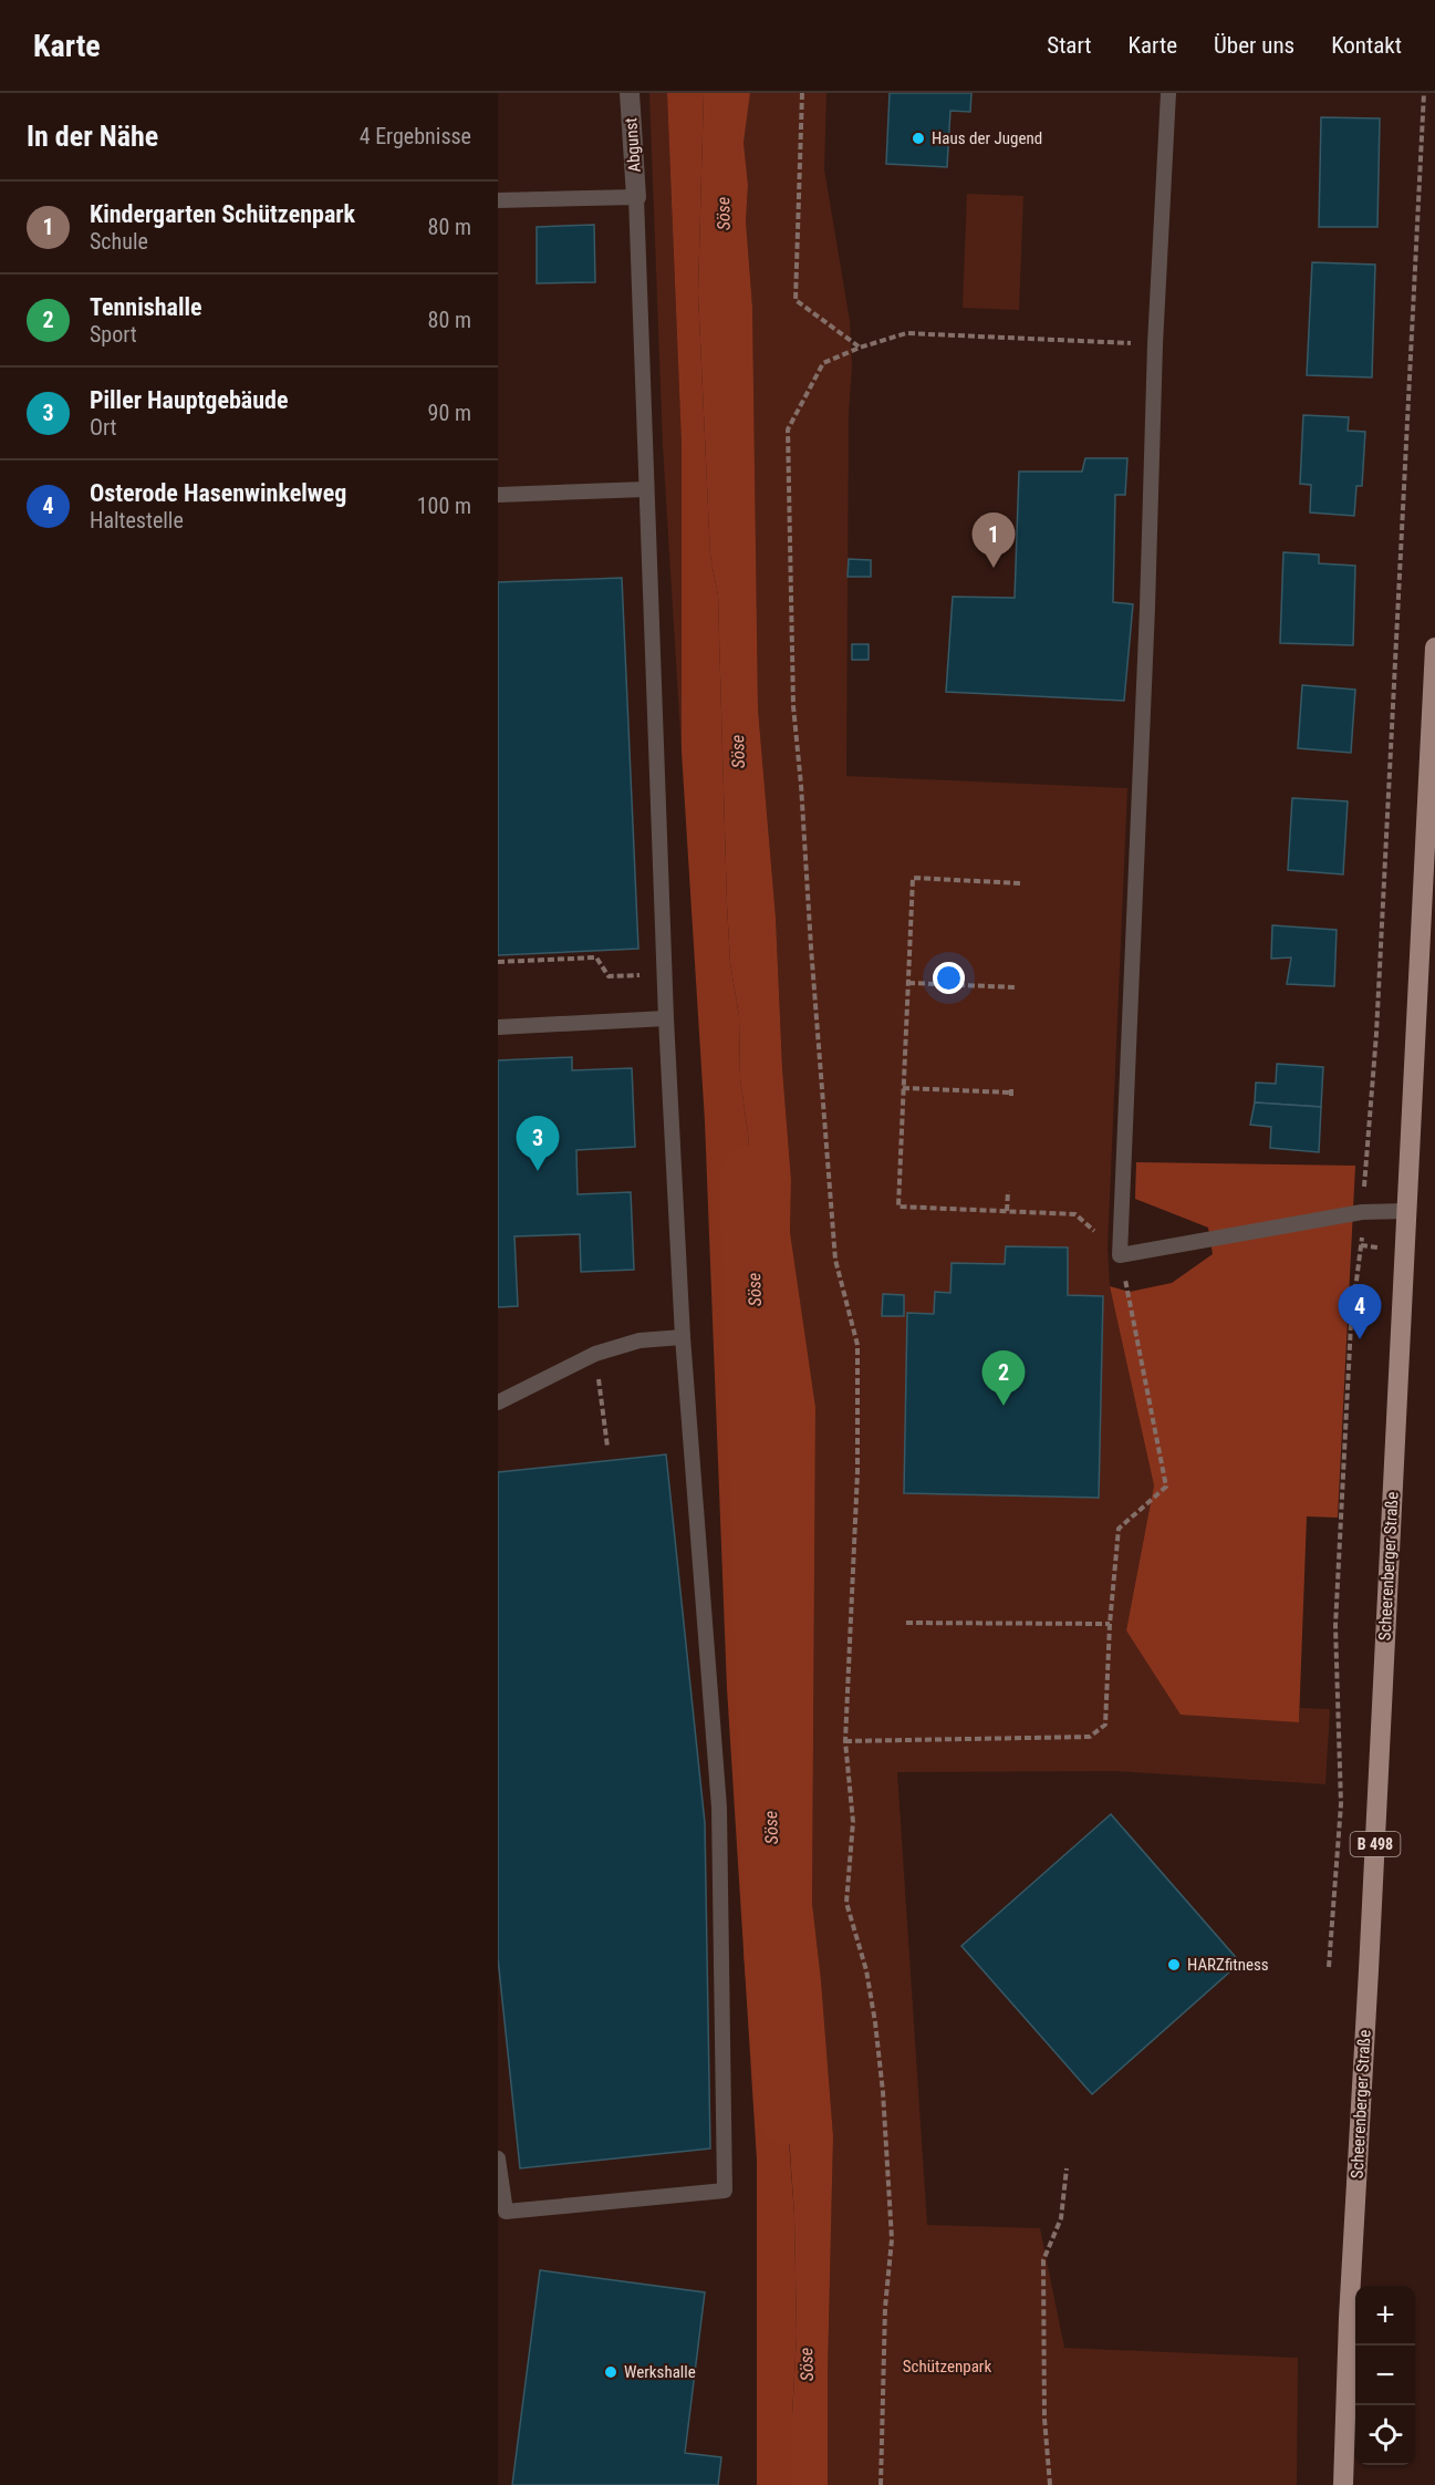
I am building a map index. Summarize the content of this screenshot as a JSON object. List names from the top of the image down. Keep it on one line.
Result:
{"streets":{"main road":["Scheerenberger Straße","B 498"],"street":["Abgunst"]},"water":["Söse"],"parks":["Schützenpark"],"places":["Haus der Jugend","HARZfitness","Werkshalle"],"page":{"header":"Karte","nav":["Start","Karte","Über uns","Kontakt"],"heading":["In der Nähe","4 Ergebnisse"],"list":[{"mark":"1","name":"Kindergarten Schützenpark","note":"Schule","value":"80 m"},{"mark":"2","name":"Tennishalle","note":"Sport","value":"80 m"},{"mark":"3","name":"Piller Hauptgebäude","note":"Ort","value":"90 m"},{"mark":"4","name":"Osterode Hasenwinkelweg","note":"Haltestelle","value":"100 m"}],"pins":["1","3","4","2"],"map_buttons":["+","−"]}}
